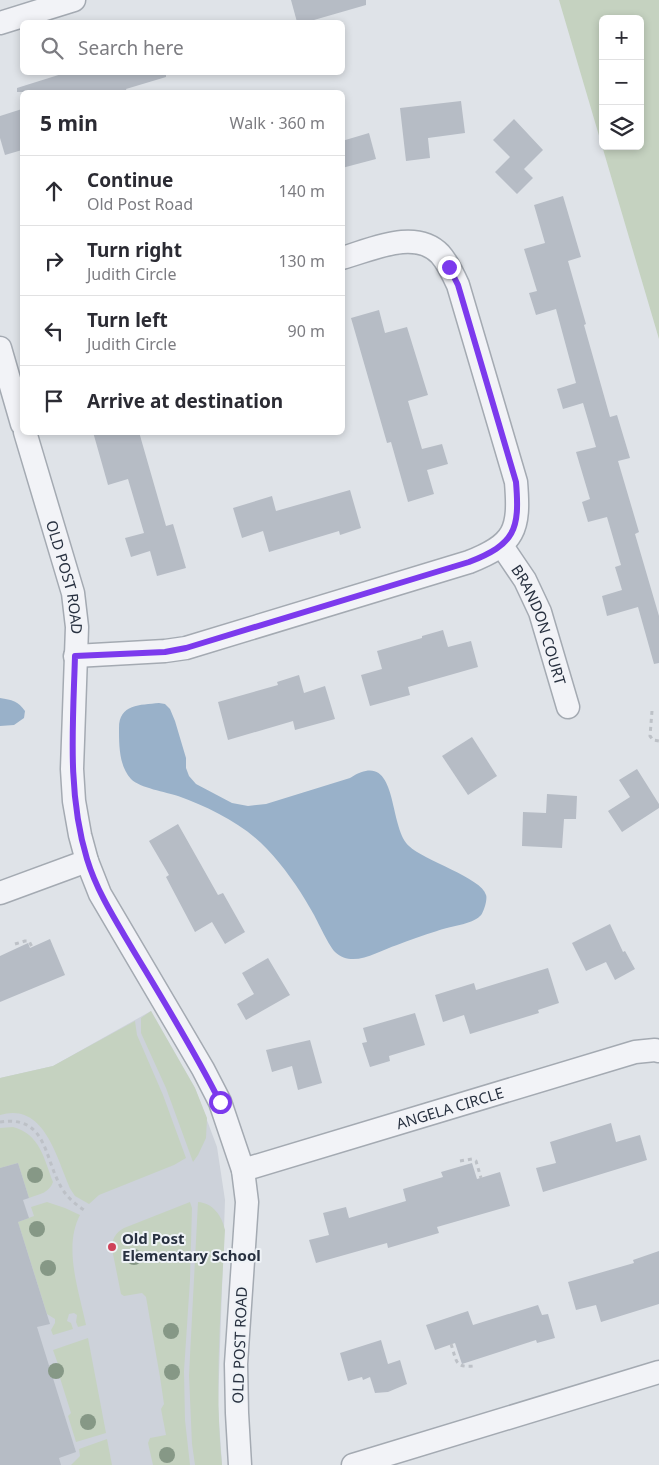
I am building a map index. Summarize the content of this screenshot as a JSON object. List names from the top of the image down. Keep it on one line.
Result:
{"streets":{"street":["OLD POST ROAD","BRANDON COURT","ANGELA CIRCLE"]},"crossings":[["OLD POST ROAD","ANGELA CIRCLE"]],"places":["Old Post Elementary School"],"page":{"map_buttons":["+","−"],"search":"Search here","heading":["5 min","Walk · 360 m"],"list":[["Continue","Old Post Road","140 m"],["Turn right","Judith Circle","130 m"],["Turn left","Judith Circle","90 m"],"Arrive at destination"]}}
